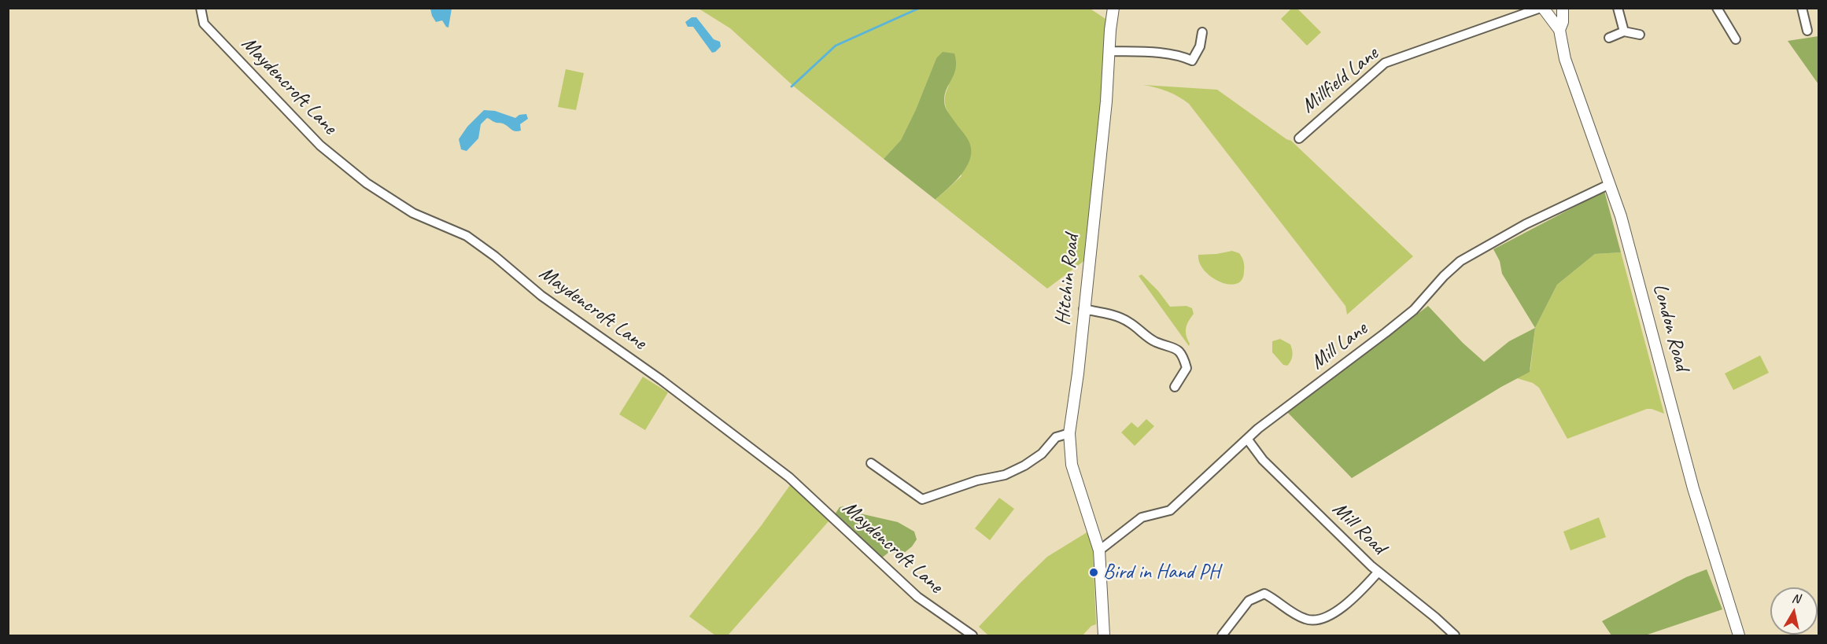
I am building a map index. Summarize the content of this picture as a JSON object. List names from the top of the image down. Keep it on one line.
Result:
{"streets":{"main road":["Hitchin Road","London Road"],"street":["Millfield Lane","Maydencroft Lane","Mill Lane","Mill Road"]},"crossings":[["Millfield Lane","London Road"],["Hitchin Road","Mill Lane"],["London Road","Mill Lane"],["Mill Lane","Mill Road"]],"places":["Bird in Hand PH"],"north":"top"}
